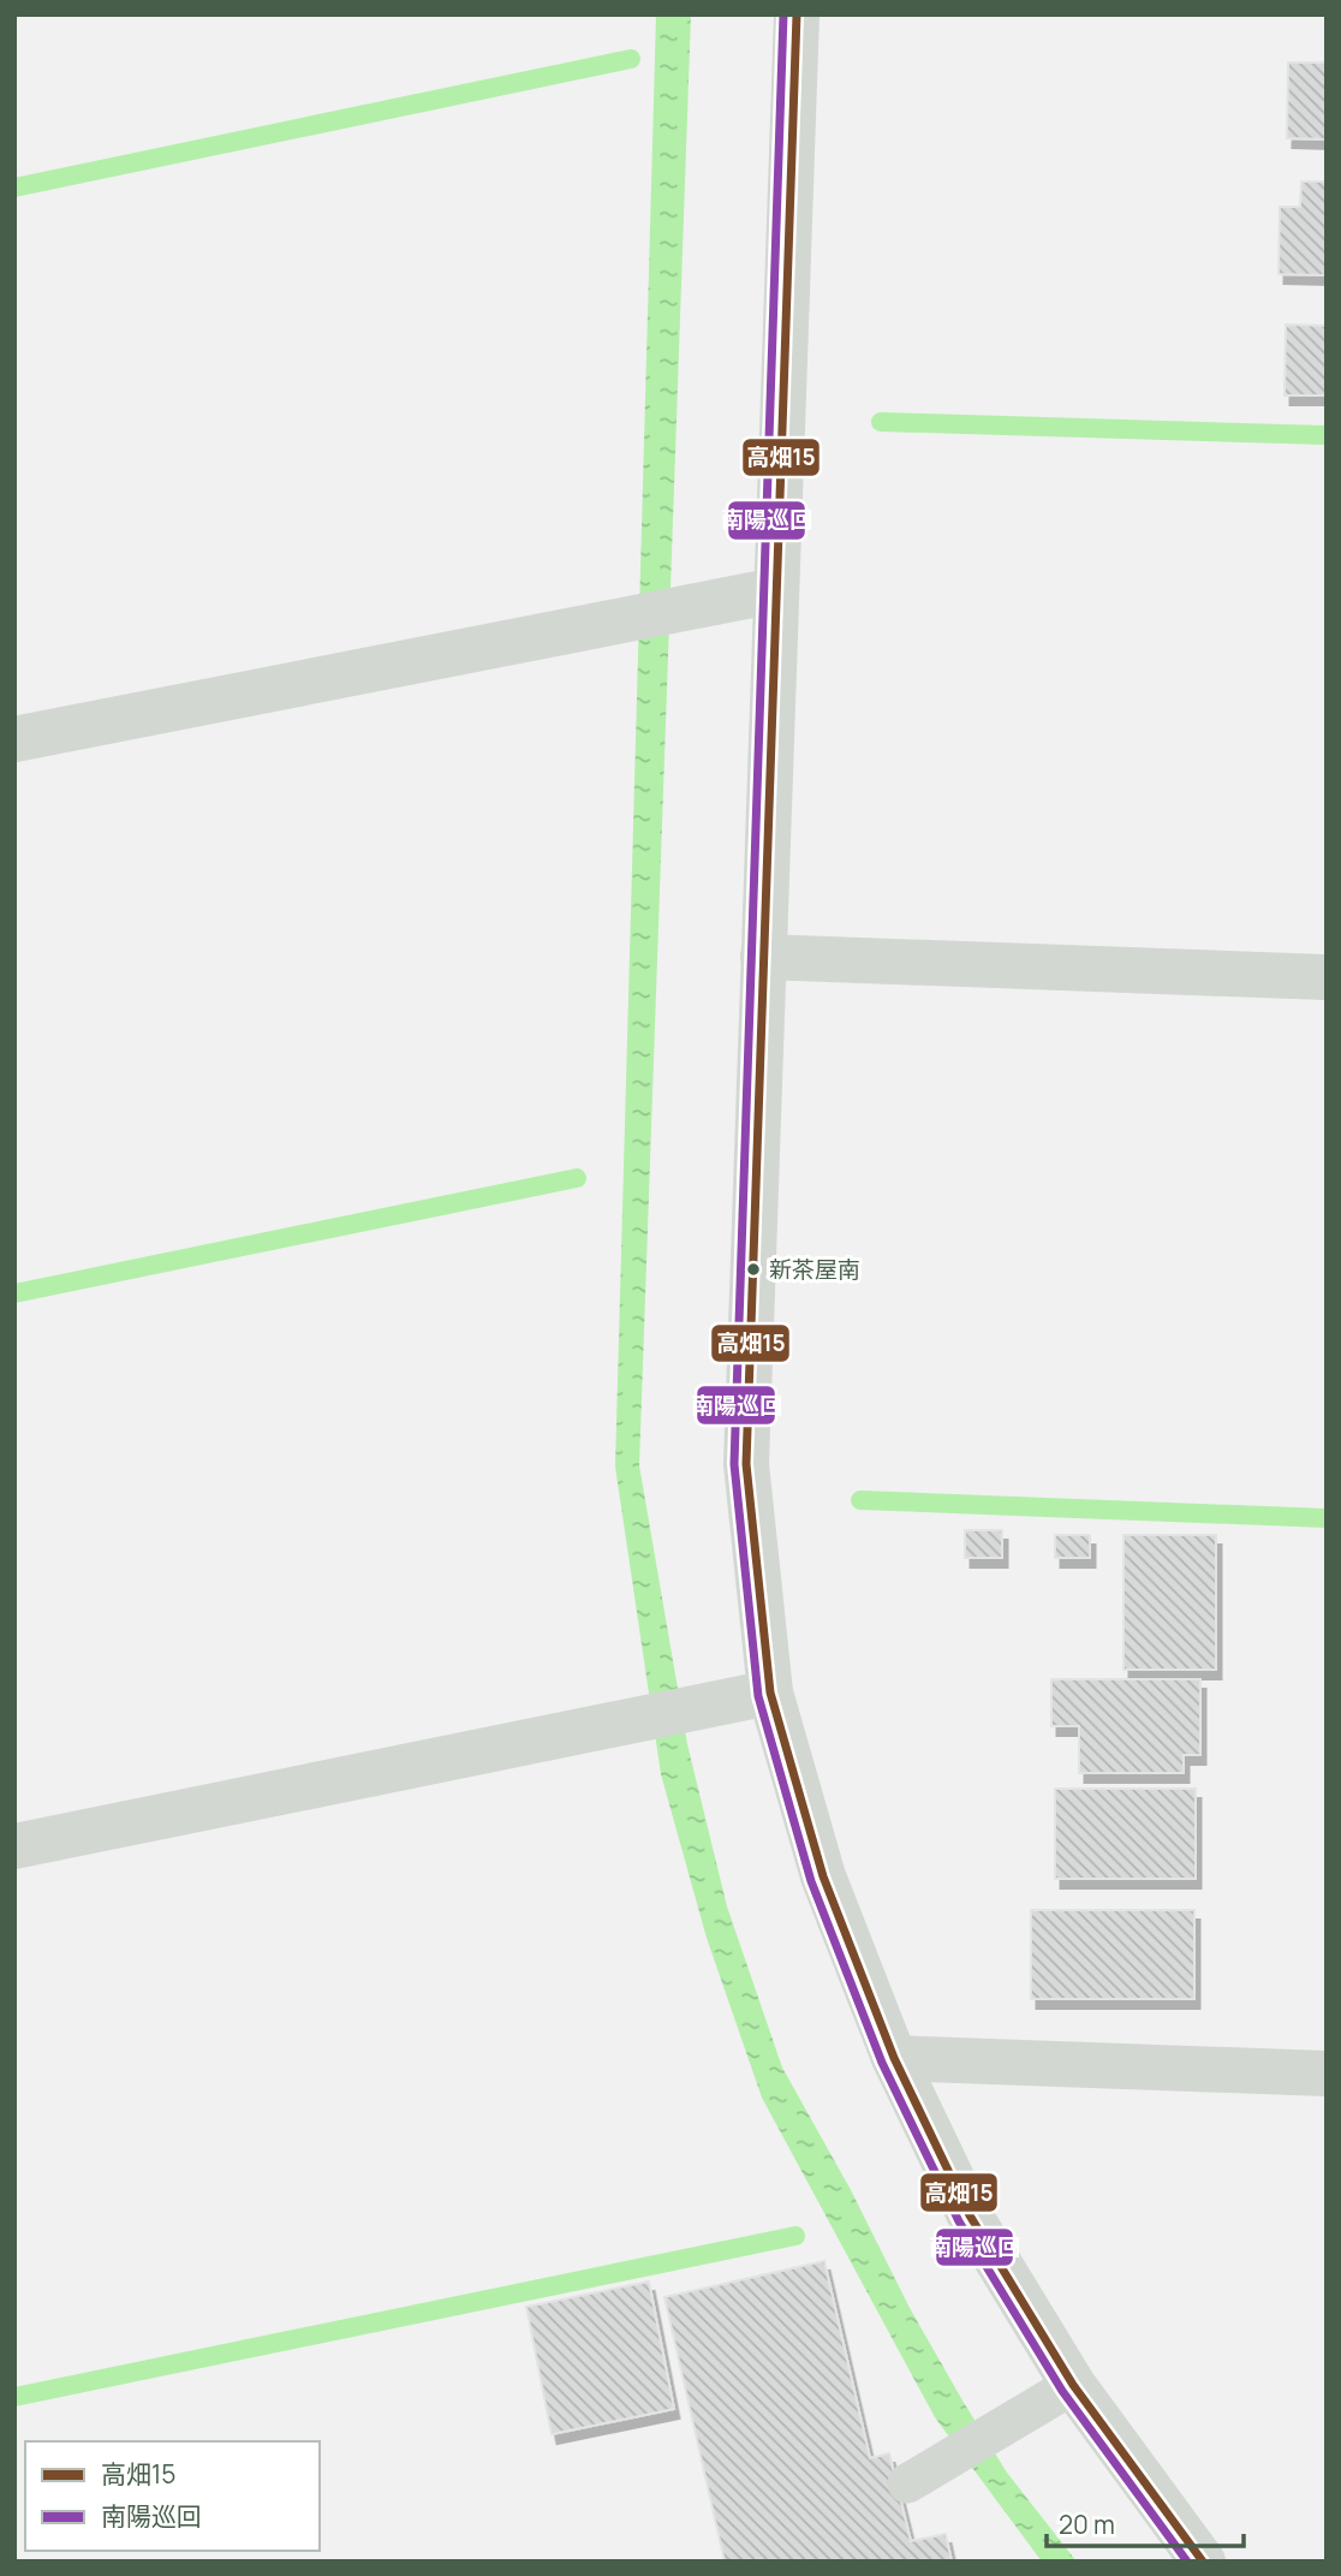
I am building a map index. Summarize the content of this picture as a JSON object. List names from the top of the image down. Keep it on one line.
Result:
{"places":["新茶屋南"],"lines":["transit line 高畑15","transit line 南陽巡回"],"legend":["高畑15","南陽巡回"],"scale_bar":"20 m"}
